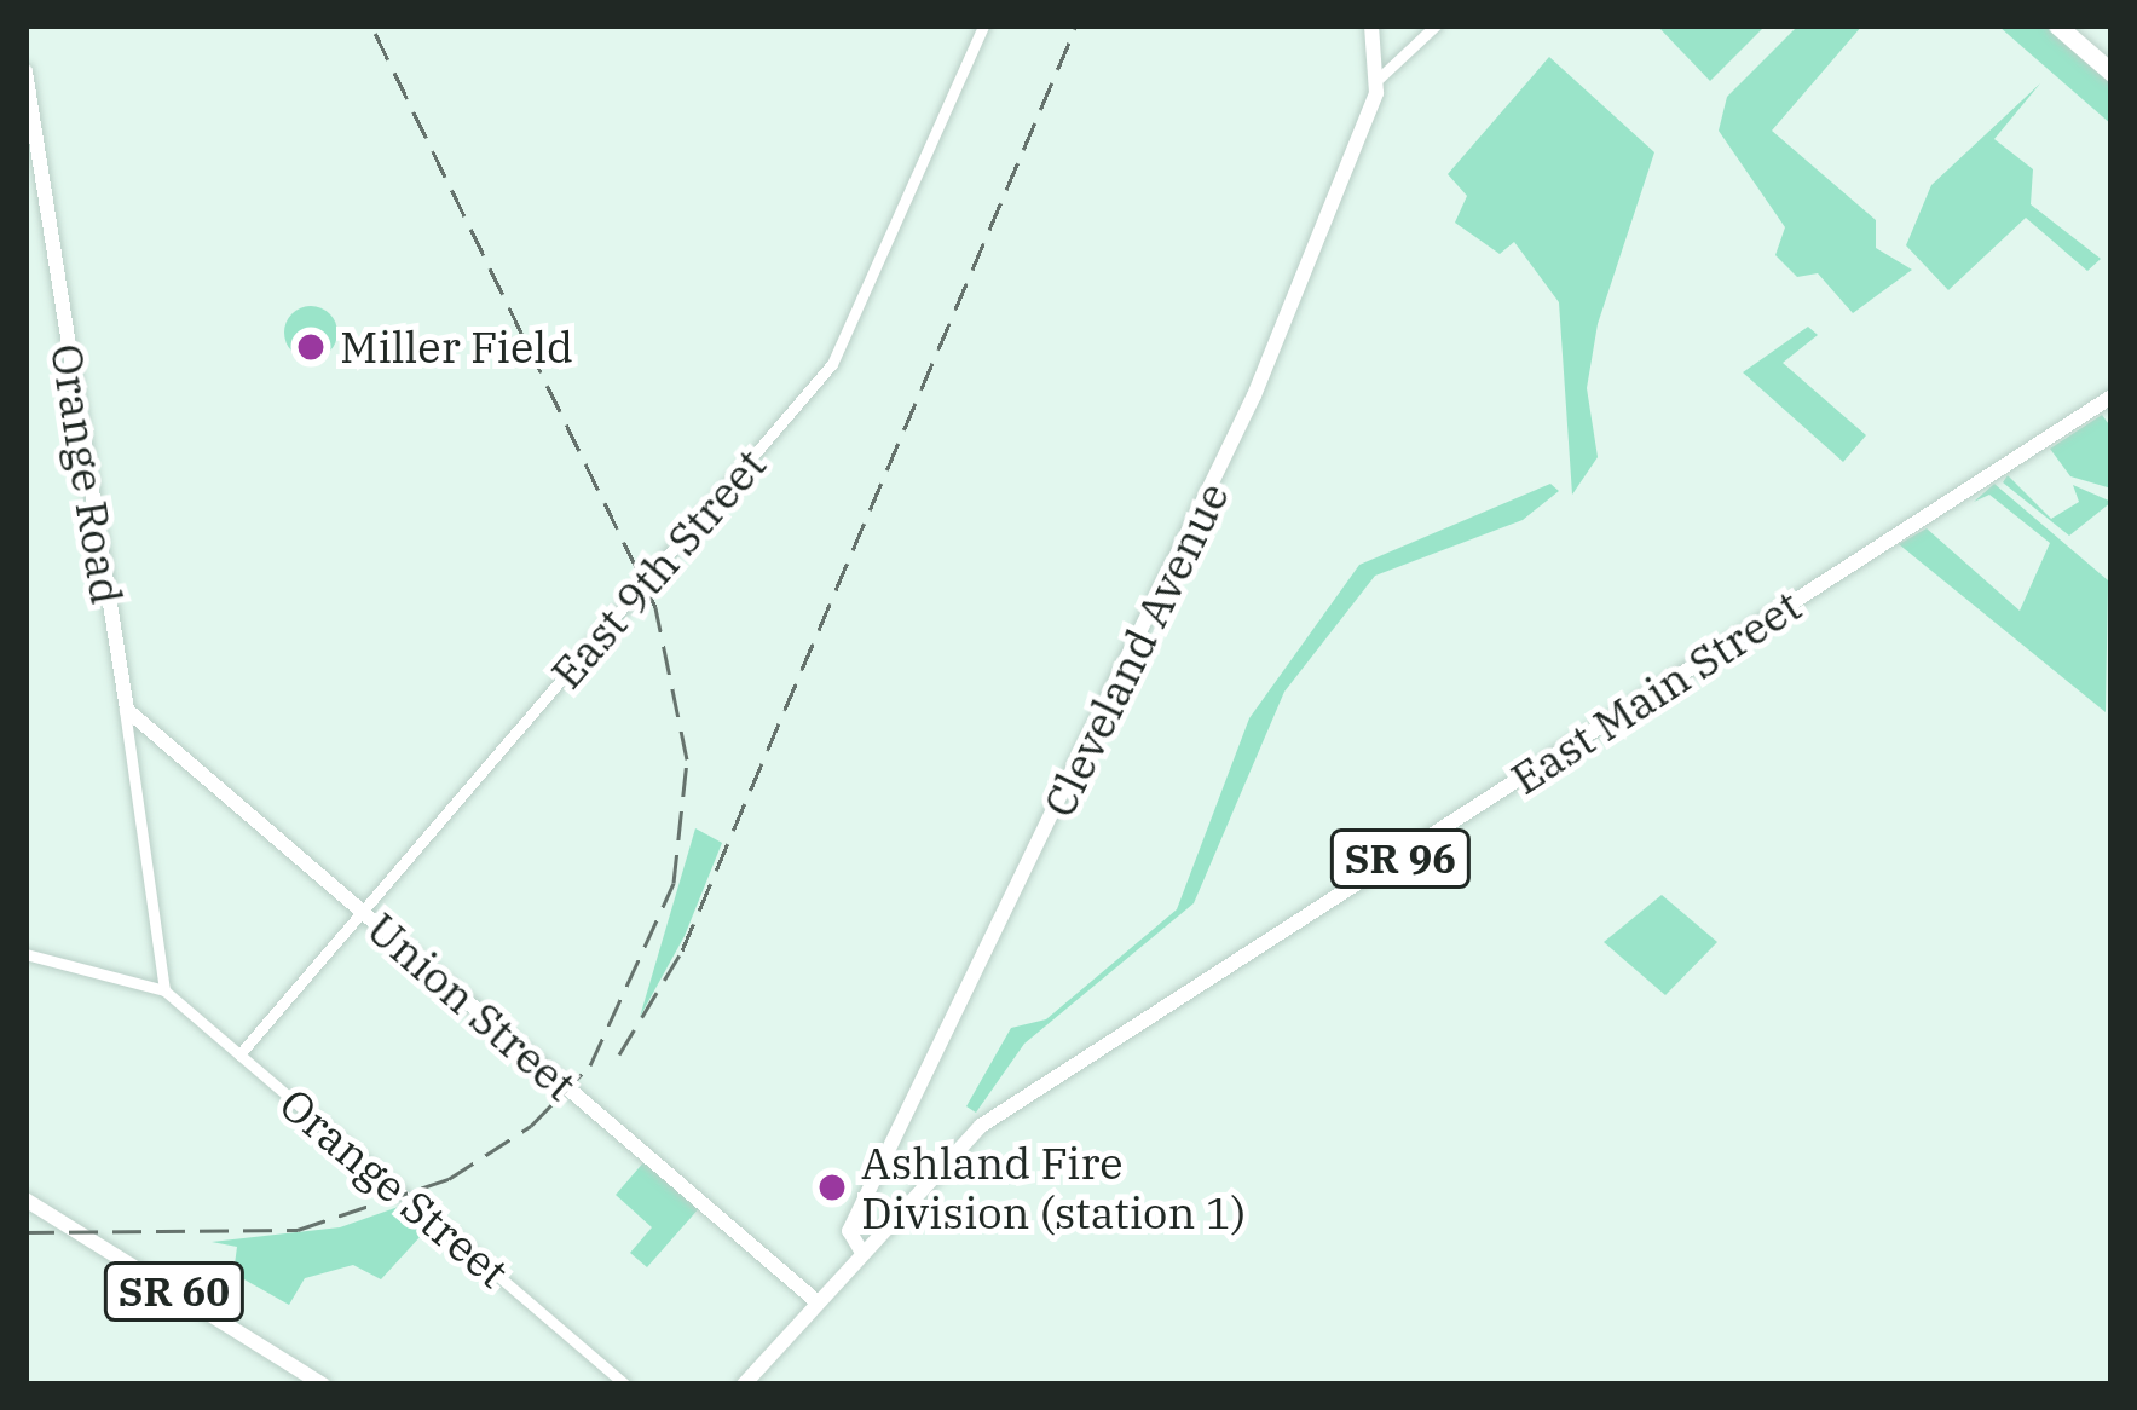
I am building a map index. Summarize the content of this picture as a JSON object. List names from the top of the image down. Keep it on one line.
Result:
{"streets":{"main road":["Orange Road","Cleveland Avenue","East Main Street","SR 96","Union Street","SR 60"],"street":["East 9th Street","Orange Street"]},"crossings":[["Orange Road","Union Street"],["Orange Road","Orange Street"],["East 9th Street","Union Street"],["East 9th Street","Orange Street"],["Cleveland Avenue","East Main Street"],["East Main Street","Union Street"]],"places":["Miller Field","Ashland Fire Division (station 1)"]}
